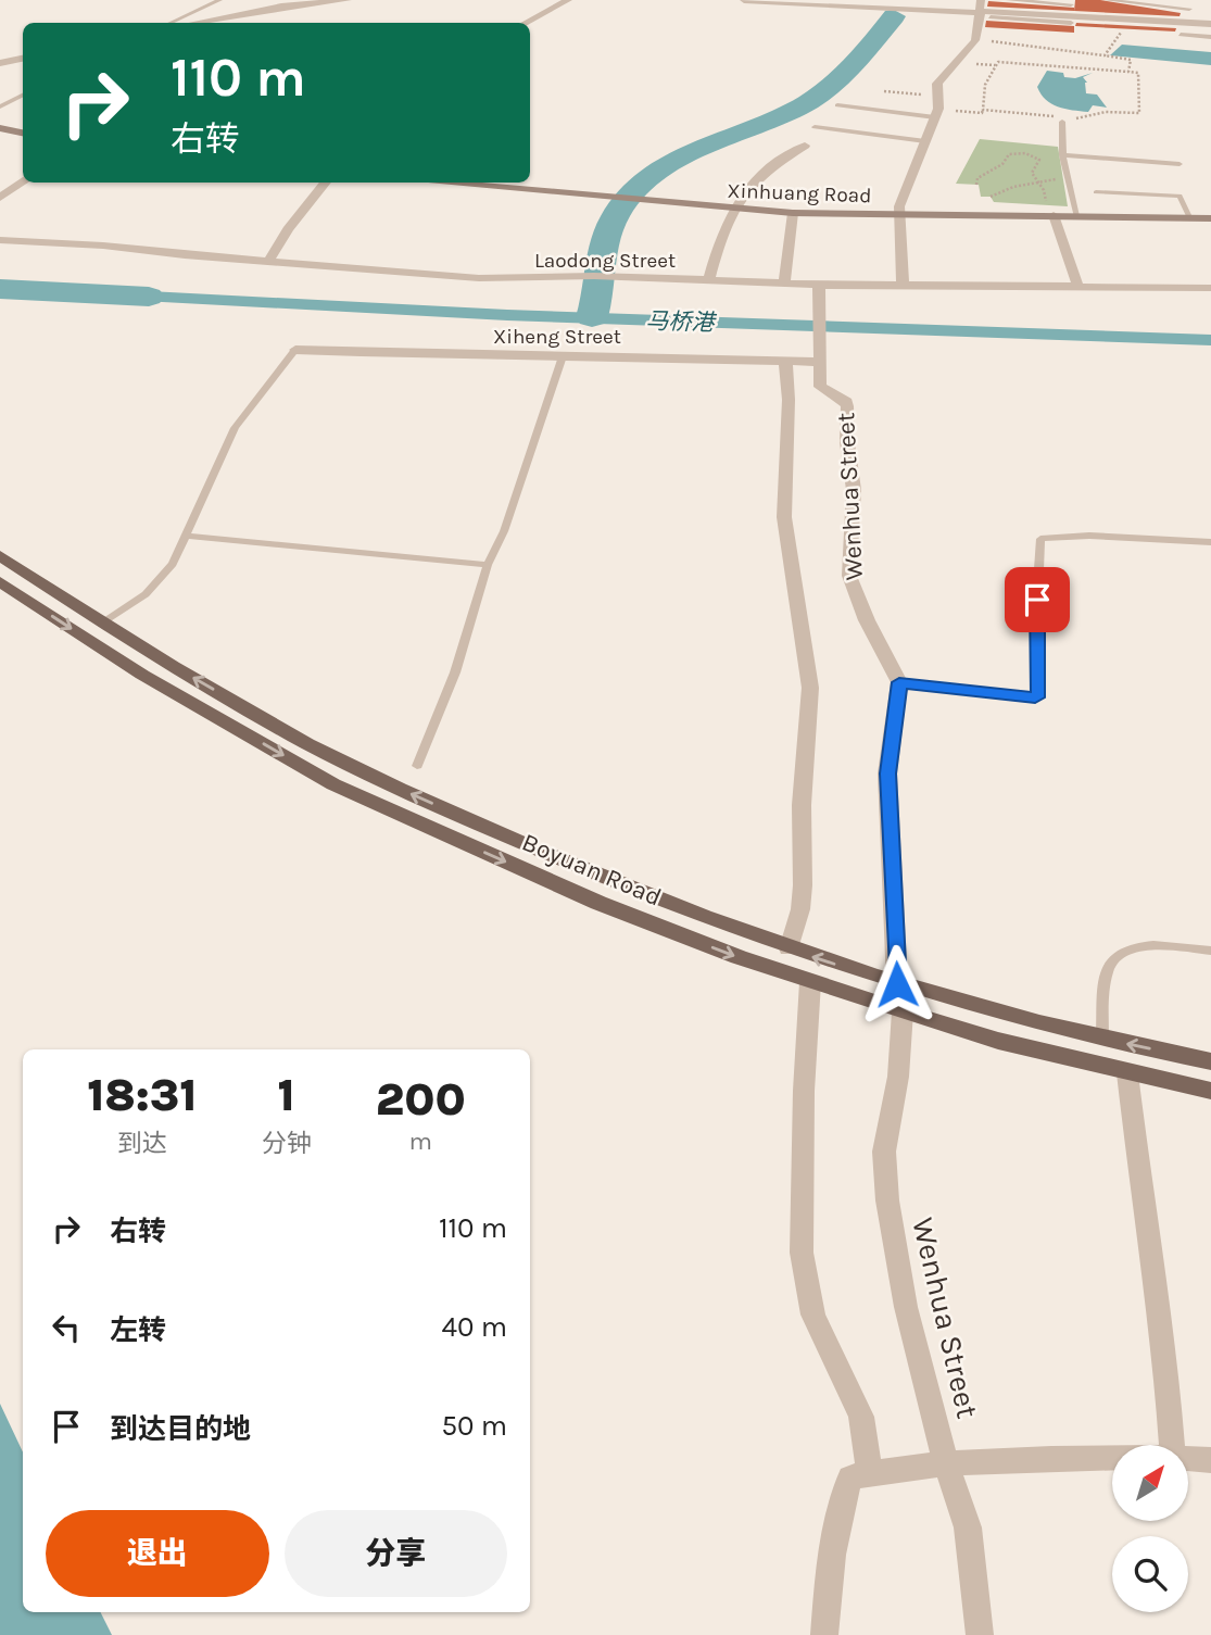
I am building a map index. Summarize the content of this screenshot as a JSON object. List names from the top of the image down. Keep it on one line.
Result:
{"streets":{"main road":["Boyuan Road"],"street":["Xinhuang Road","Laodong Street","Xiheng Street","Wenhua Street"]},"crossings":[["Laodong Street","Wenhua Street"],["Xiheng Street","Wenhua Street"],["Wenhua Street","Boyuan Road"]],"water":["马桥港"],"north":"top right","page":{"turn":["110 m","右转"],"eta":["18:31","到达","1","分钟","200","m"],"list":[{"name":"右转","value":"110 m"},{"name":"左转","value":"40 m"},{"name":"到达目的地","value":"50 m"}],"buttons":["退出","分享"]}}
